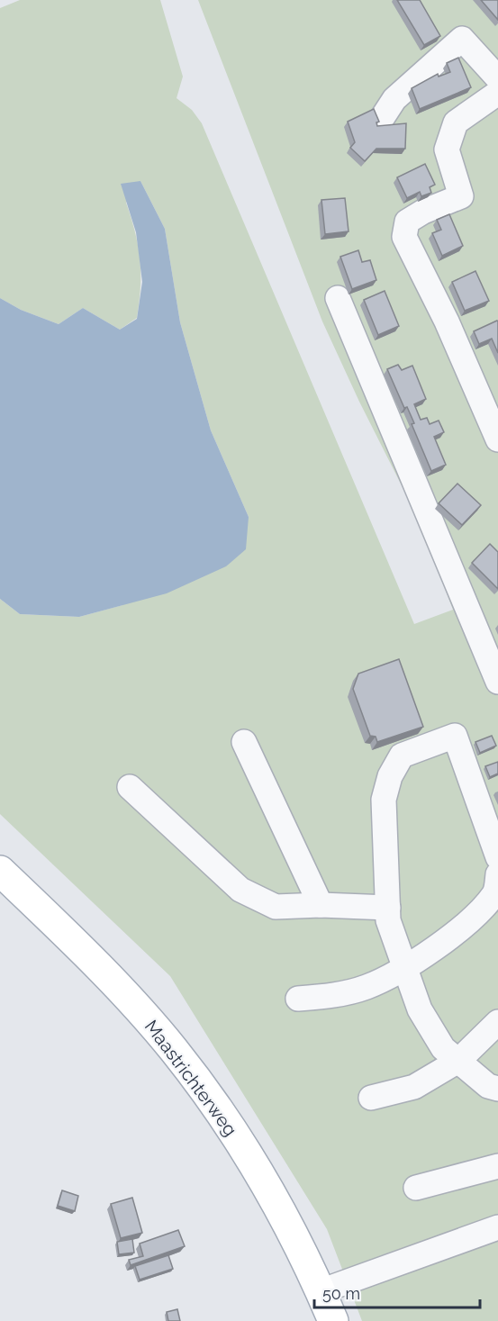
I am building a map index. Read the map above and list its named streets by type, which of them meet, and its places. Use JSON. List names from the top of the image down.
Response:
{
  "streets": {
    "main road": ["Maastrichterweg"]
  },
  "scale_bar": "50 m"
}
